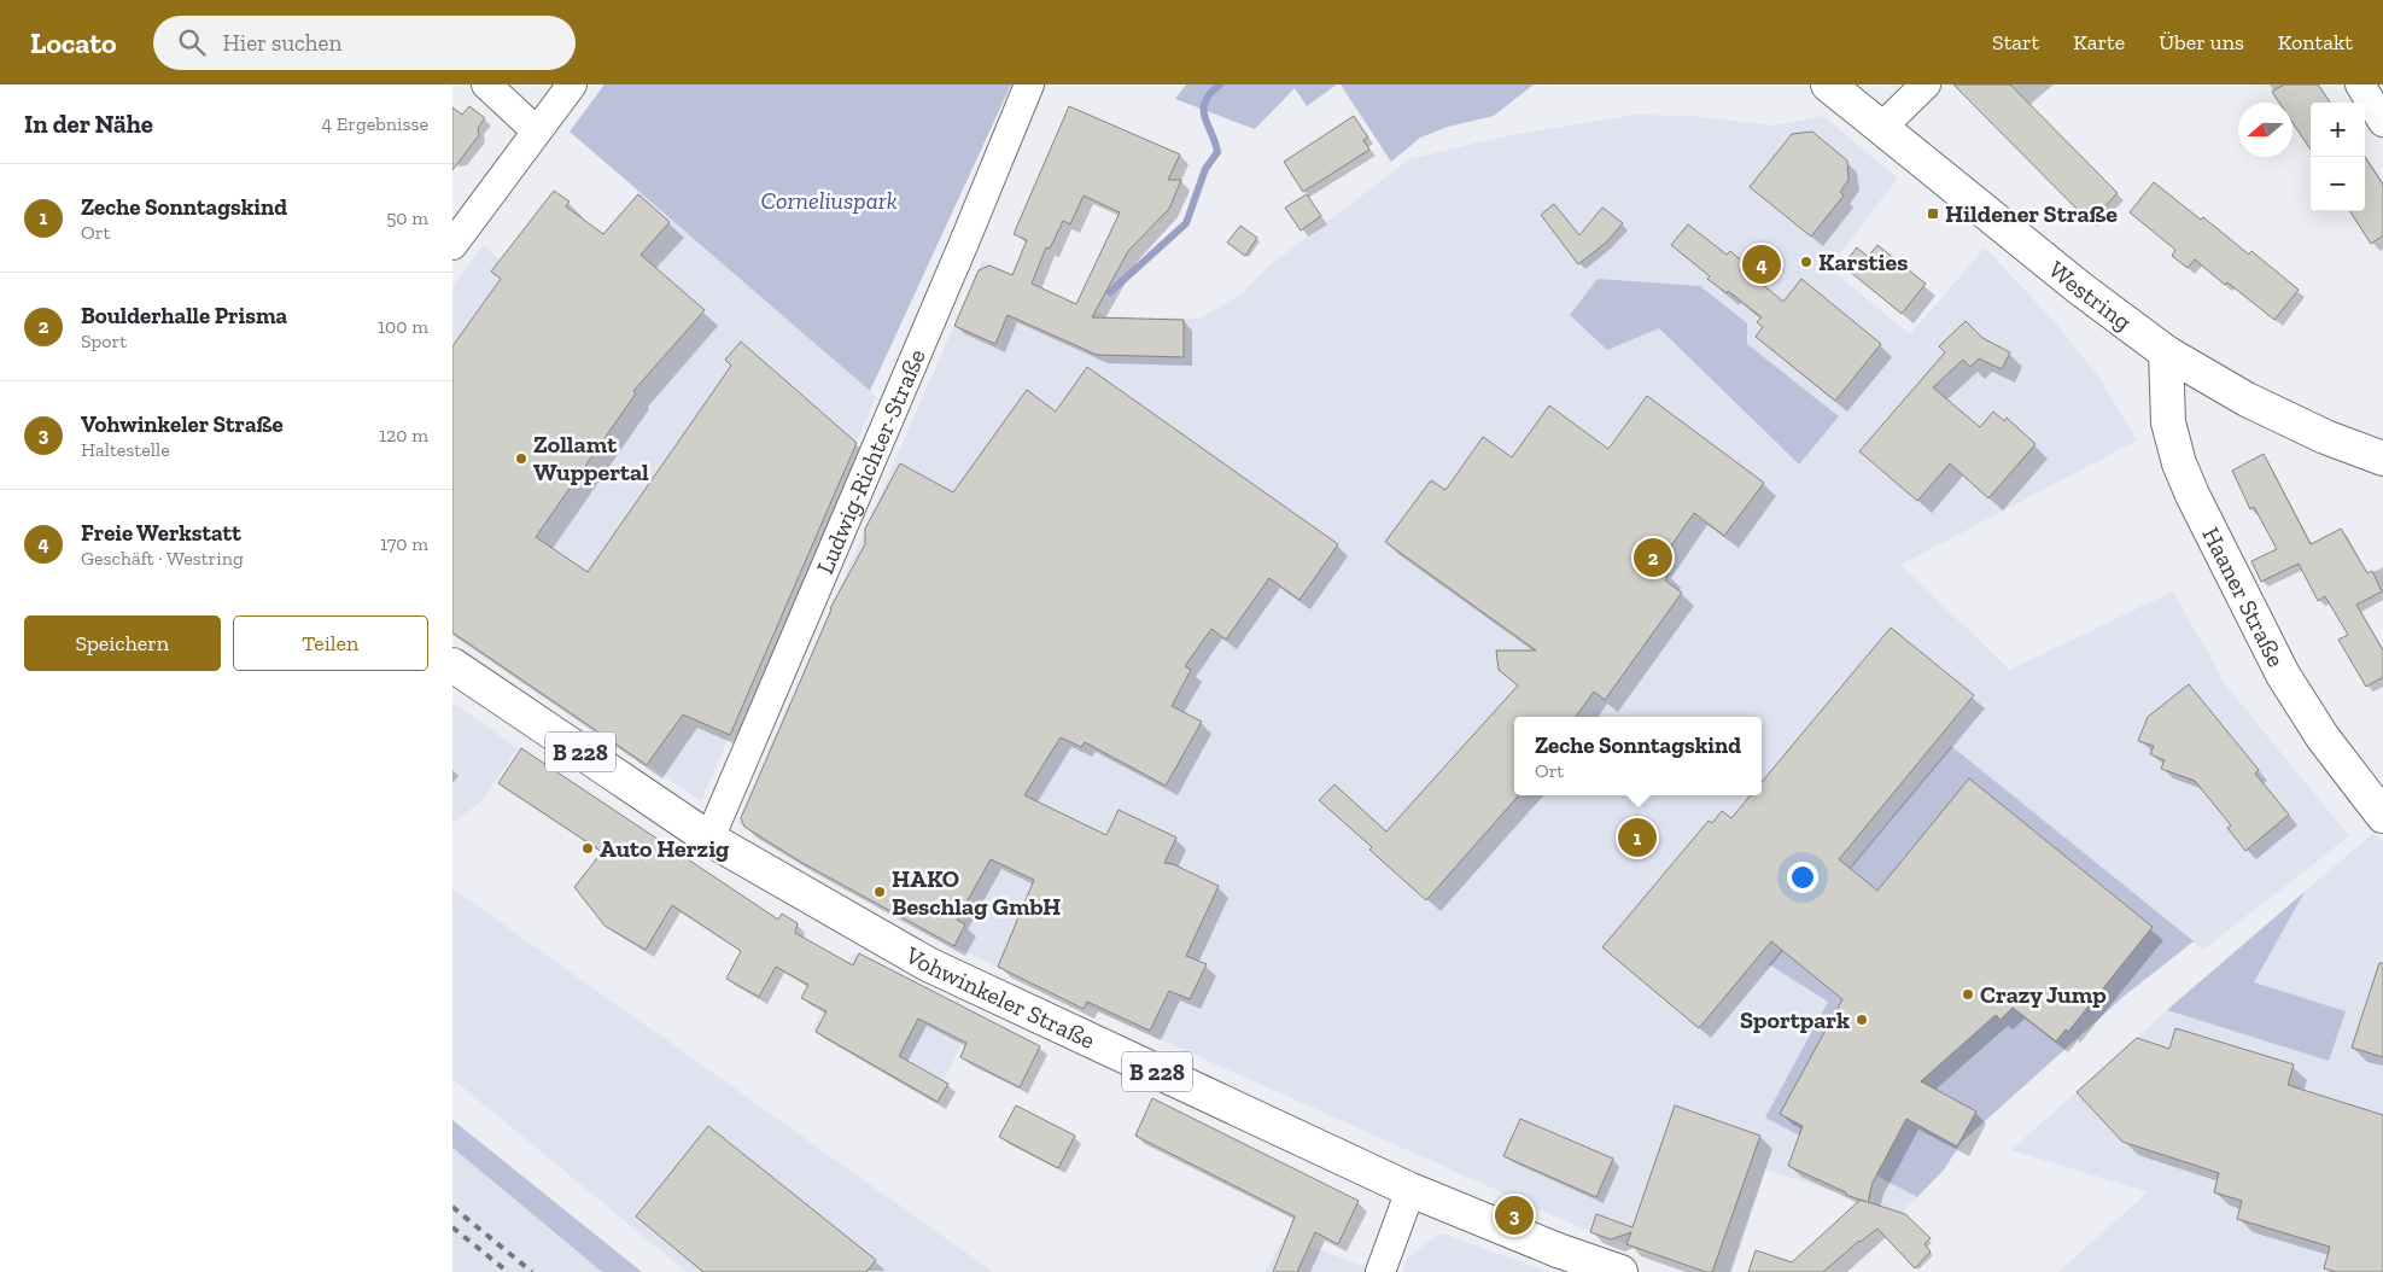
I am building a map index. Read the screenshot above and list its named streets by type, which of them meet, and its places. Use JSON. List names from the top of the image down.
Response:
{
  "streets": {
    "main road": [
      "Westring",
      "Haaner Straße",
      "B 228",
      "Vohwinkeler Straße"
    ],
    "street": ["Ludwig-Richter-Straße"]
  },
  "crossings": [
    ["Westring", "Haaner Straße"],
    ["Ludwig-Richter-Straße", "Vohwinkeler Straße"]
  ],
  "parks": ["Corneliuspark"],
  "places": {
    "transit": ["Hildener Straße"],
    "other": [
      "Karsties",
      "Zollamt Wuppertal",
      "Auto Herzig",
      "HAKO Beschlag GmbH",
      "Crazy Jump",
      "Sportpark"
    ]
  },
  "north": "left",
  "page": {
    "header": "Locato",
    "search": "Hier suchen",
    "nav": [
      "Start",
      "Karte",
      "Über uns",
      "Kontakt"
    ],
    "heading": ["In der Nähe", "4 Ergebnisse"],
    "map_buttons": ["+", "−"],
    "list": [
      {
        "mark": "1",
        "name": "Zeche Sonntagskind",
        "note": "Ort",
        "value": "50 m"
      },
      {
        "mark": "2",
        "name": "Boulderhalle Prisma",
        "note": "Sport",
        "value": "100 m"
      },
      {
        "mark": "3",
        "name": "Vohwinkeler Straße",
        "note": "Haltestelle",
        "value": "120 m"
      },
      {
        "mark": "4",
        "name": "Freie Werkstatt",
        "note": "Geschäft · Westring",
        "value": "170 m"
      }
    ],
    "pins": [
      "4",
      "2",
      "1",
      "3"
    ],
    "buttons": ["Speichern", "Teilen"],
    "popup": ["Zeche Sonntagskind", "Ort"]
  }
}
